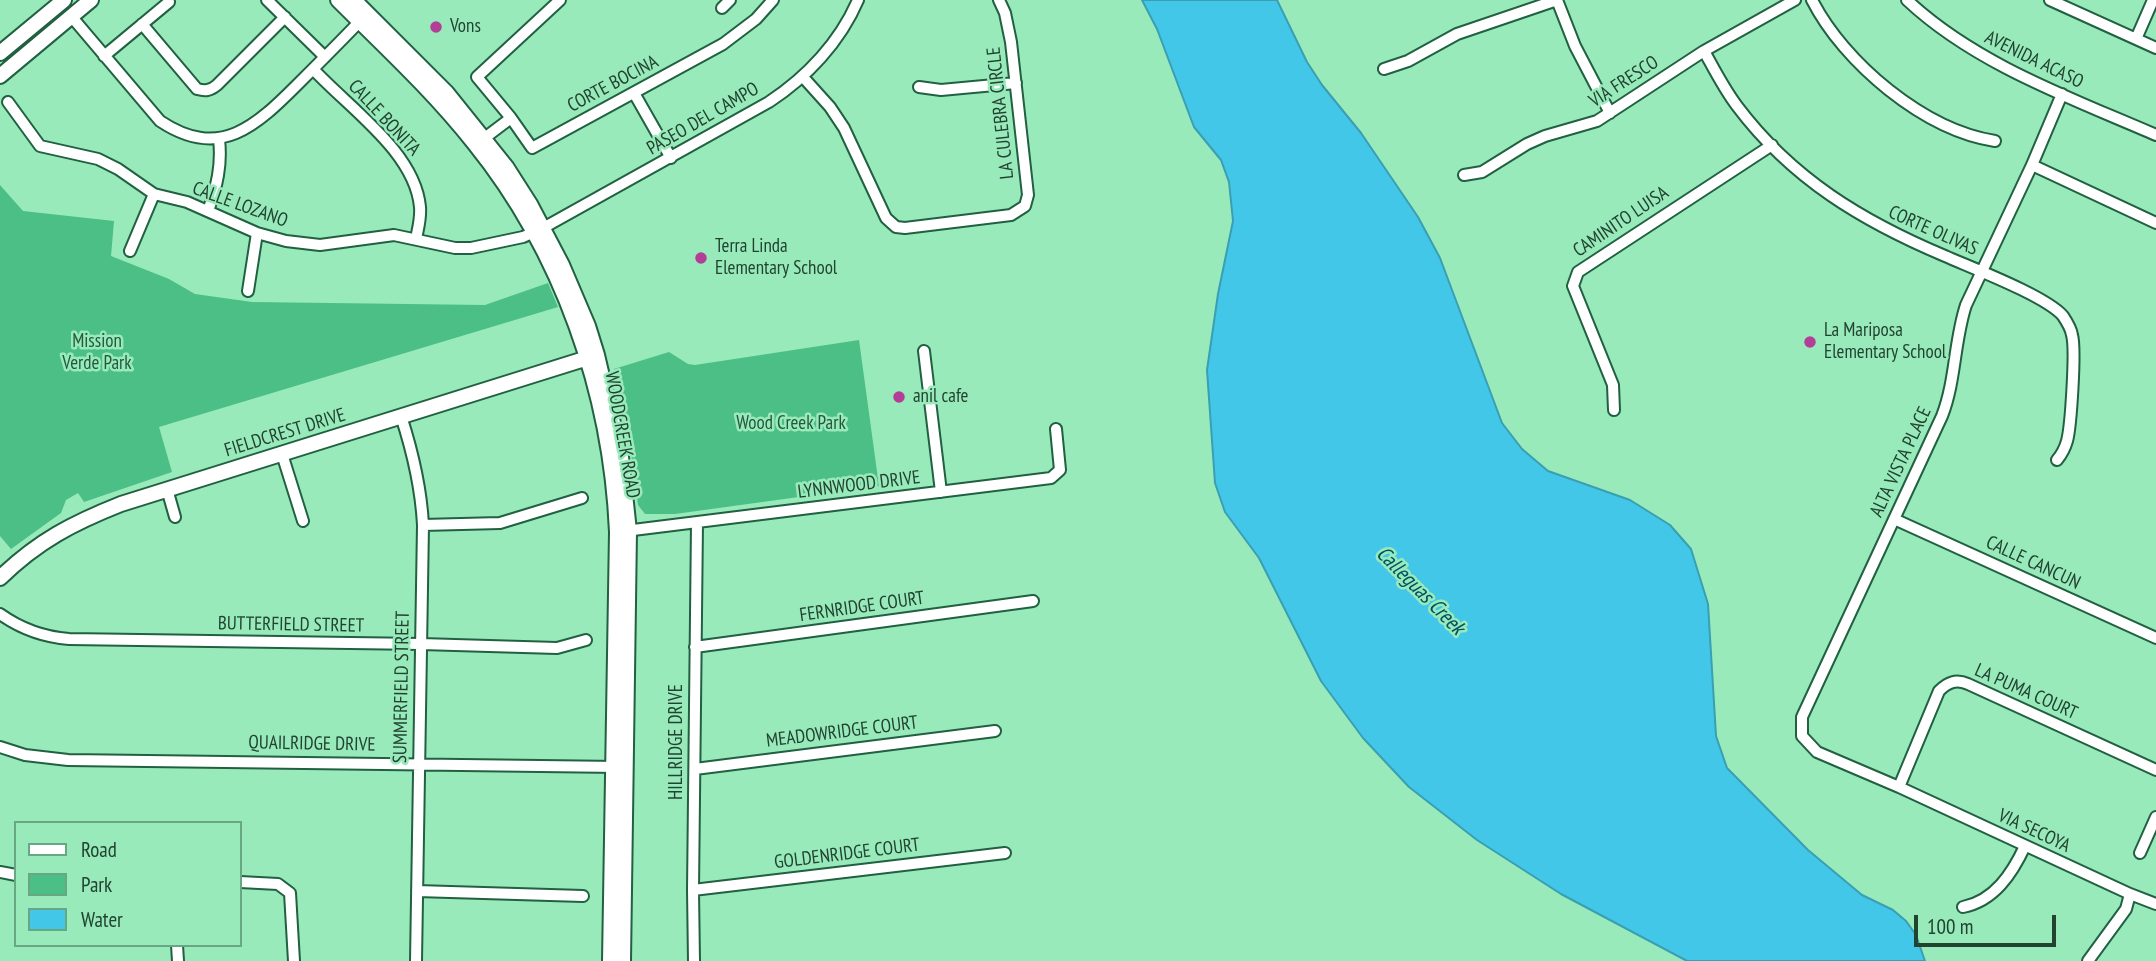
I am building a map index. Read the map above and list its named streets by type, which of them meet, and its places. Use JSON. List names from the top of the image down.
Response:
{
  "streets": {
    "main road": ["FIELDCREST DRIVE", "WOODCREEK ROAD"],
    "street": [
      "AVENIDA ACASO",
      "VIA FRESCO",
      "CORTE BOCINA",
      "LA CULEBRA CIRCLE",
      "CALLE BONITA",
      "PASEO DEL CAMPO",
      "CALLE LOZANO",
      "CAMINITO LUISA",
      "CORTE OLIVAS",
      "ALTA VISTA PLACE",
      "LYNNWOOD DRIVE",
      "CALLE CANCUN",
      "FERNRIDGE COURT",
      "BUTTERFIELD STREET",
      "SUMMERFIELD STREET",
      "LA PUMA COURT",
      "MEADOWRIDGE COURT",
      "HILLRIDGE DRIVE",
      "QUAILRIDGE DRIVE",
      "VIA SECOYA",
      "GOLDENRIDGE COURT"
    ]
  },
  "crossings": [
    ["AVENIDA ACASO", "ALTA VISTA PLACE"],
    ["VIA FRESCO", "CORTE OLIVAS"],
    ["LA CULEBRA CIRCLE", "PASEO DEL CAMPO"],
    ["CALLE BONITA", "CALLE LOZANO"],
    ["PASEO DEL CAMPO", "CALLE LOZANO"],
    ["PASEO DEL CAMPO", "WOODCREEK ROAD"],
    ["CALLE LOZANO", "WOODCREEK ROAD"],
    ["CAMINITO LUISA", "CORTE OLIVAS"],
    ["CORTE OLIVAS", "ALTA VISTA PLACE"],
    ["FIELDCREST DRIVE", "WOODCREEK ROAD"],
    ["FIELDCREST DRIVE", "SUMMERFIELD STREET"],
    ["WOODCREEK ROAD", "LYNNWOOD DRIVE"],
    ["WOODCREEK ROAD", "QUAILRIDGE DRIVE"],
    ["ALTA VISTA PLACE", "CALLE CANCUN"],
    ["ALTA VISTA PLACE", "LA PUMA COURT"],
    ["ALTA VISTA PLACE", "VIA SECOYA"],
    ["LYNNWOOD DRIVE", "HILLRIDGE DRIVE"],
    ["FERNRIDGE COURT", "HILLRIDGE DRIVE"],
    ["BUTTERFIELD STREET", "SUMMERFIELD STREET"],
    ["SUMMERFIELD STREET", "QUAILRIDGE DRIVE"],
    ["LA PUMA COURT", "VIA SECOYA"],
    ["MEADOWRIDGE COURT", "HILLRIDGE DRIVE"],
    ["HILLRIDGE DRIVE", "GOLDENRIDGE COURT"]
  ],
  "water": ["Calleguas Creek"],
  "parks": ["Mission Verde Park", "Wood Creek Park"],
  "places": [
    "Vons",
    "Terra Linda Elementary School",
    "La Mariposa Elementary School",
    "anil cafe"
  ],
  "legend": ["Road", "Park", "Water"],
  "scale_bar": "100 m"
}
